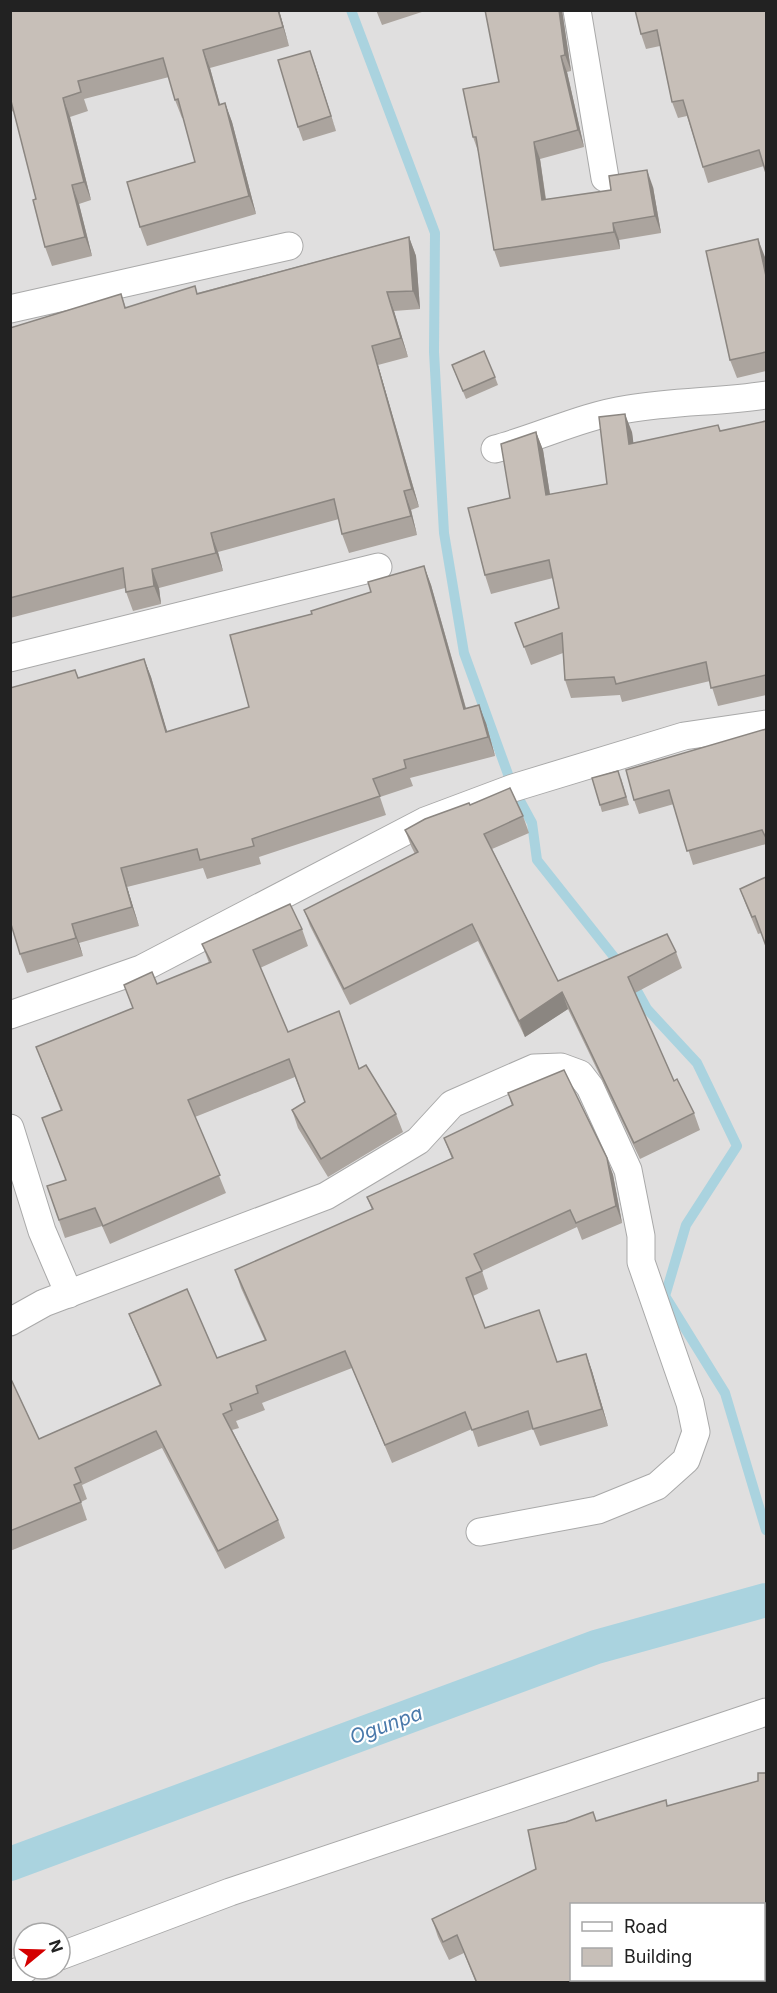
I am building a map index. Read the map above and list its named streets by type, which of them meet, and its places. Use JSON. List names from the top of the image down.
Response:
{
  "water": ["Ogunpa"],
  "legend": ["Road", "Building"],
  "north": "right"
}
